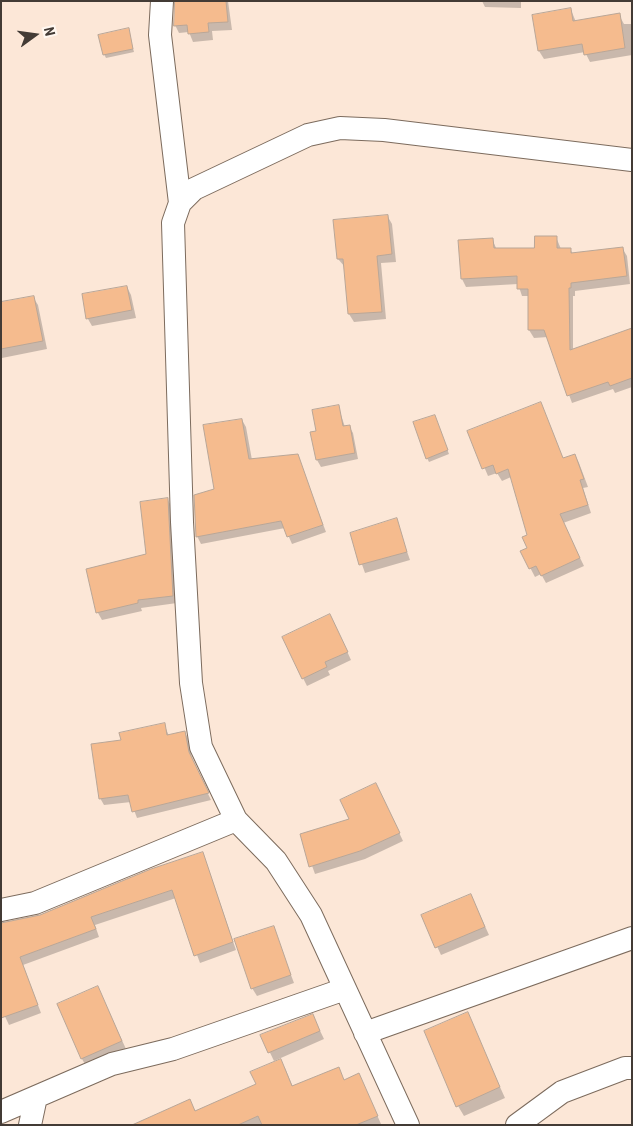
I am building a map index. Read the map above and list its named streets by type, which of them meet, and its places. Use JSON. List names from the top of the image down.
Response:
{
  "north": "right"
}
